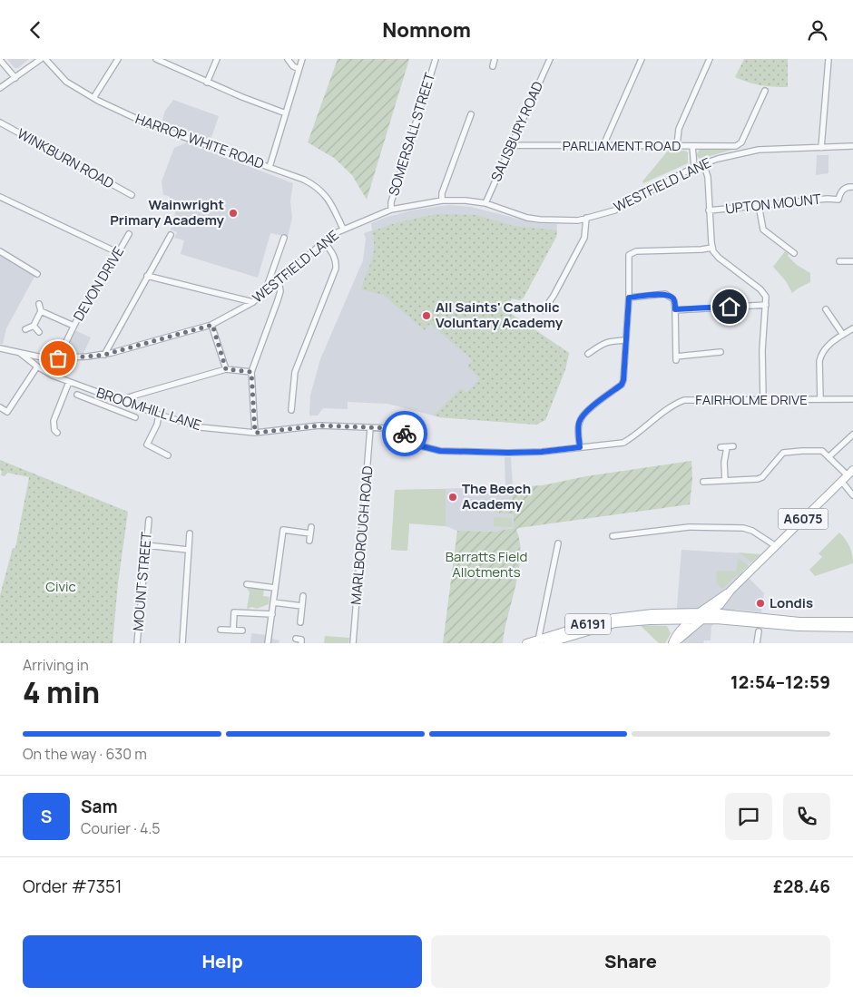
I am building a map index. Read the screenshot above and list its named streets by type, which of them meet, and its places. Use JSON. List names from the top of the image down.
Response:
{
  "streets": {
    "main road": ["A6075", "A6191"],
    "street": [
      "SALISBURY ROAD",
      "SOMERSALL STREET",
      "HARROP WHITE ROAD",
      "PARLIAMENT ROAD",
      "WINKBURN ROAD",
      "WESTFIELD LANE",
      "UPTON MOUNT",
      "DEVON DRIVE",
      "FAIRHOLME DRIVE",
      "BROOMHILL LANE",
      "MARLBOROUGH ROAD",
      "MOUNT STREET"
    ]
  },
  "crossings": [
    ["SALISBURY ROAD", "PARLIAMENT ROAD"],
    ["SALISBURY ROAD", "WESTFIELD LANE"],
    ["SOMERSALL STREET", "WESTFIELD LANE"],
    ["HARROP WHITE ROAD", "WESTFIELD LANE"],
    ["WESTFIELD LANE", "DEVON DRIVE"],
    ["WESTFIELD LANE", "BROOMHILL LANE"],
    ["FAIRHOLME DRIVE", "BROOMHILL LANE"],
    ["FAIRHOLME DRIVE", "MARLBOROUGH ROAD"],
    ["BROOMHILL LANE", "MARLBOROUGH ROAD"],
    ["A6075", "A6191"]
  ],
  "parks": ["Barratts Field Allotments", "Civic"],
  "places": [
    "Wainwright Primary Academy",
    "All Saints' Catholic Voluntary Academy",
    "The Beech Academy",
    "Londis"
  ],
  "page": {
    "header": "Nomnom",
    "heading": ["4 min", "Arriving in", "12:54–12:59"],
    "panel": [
      "Sam",
      "Courier · 4.5",
      "Order #7351",
      "£28.46"
    ],
    "bar": "On the way · 630 m",
    "round": "S",
    "buttons": ["Help", "Share"]
  }
}
